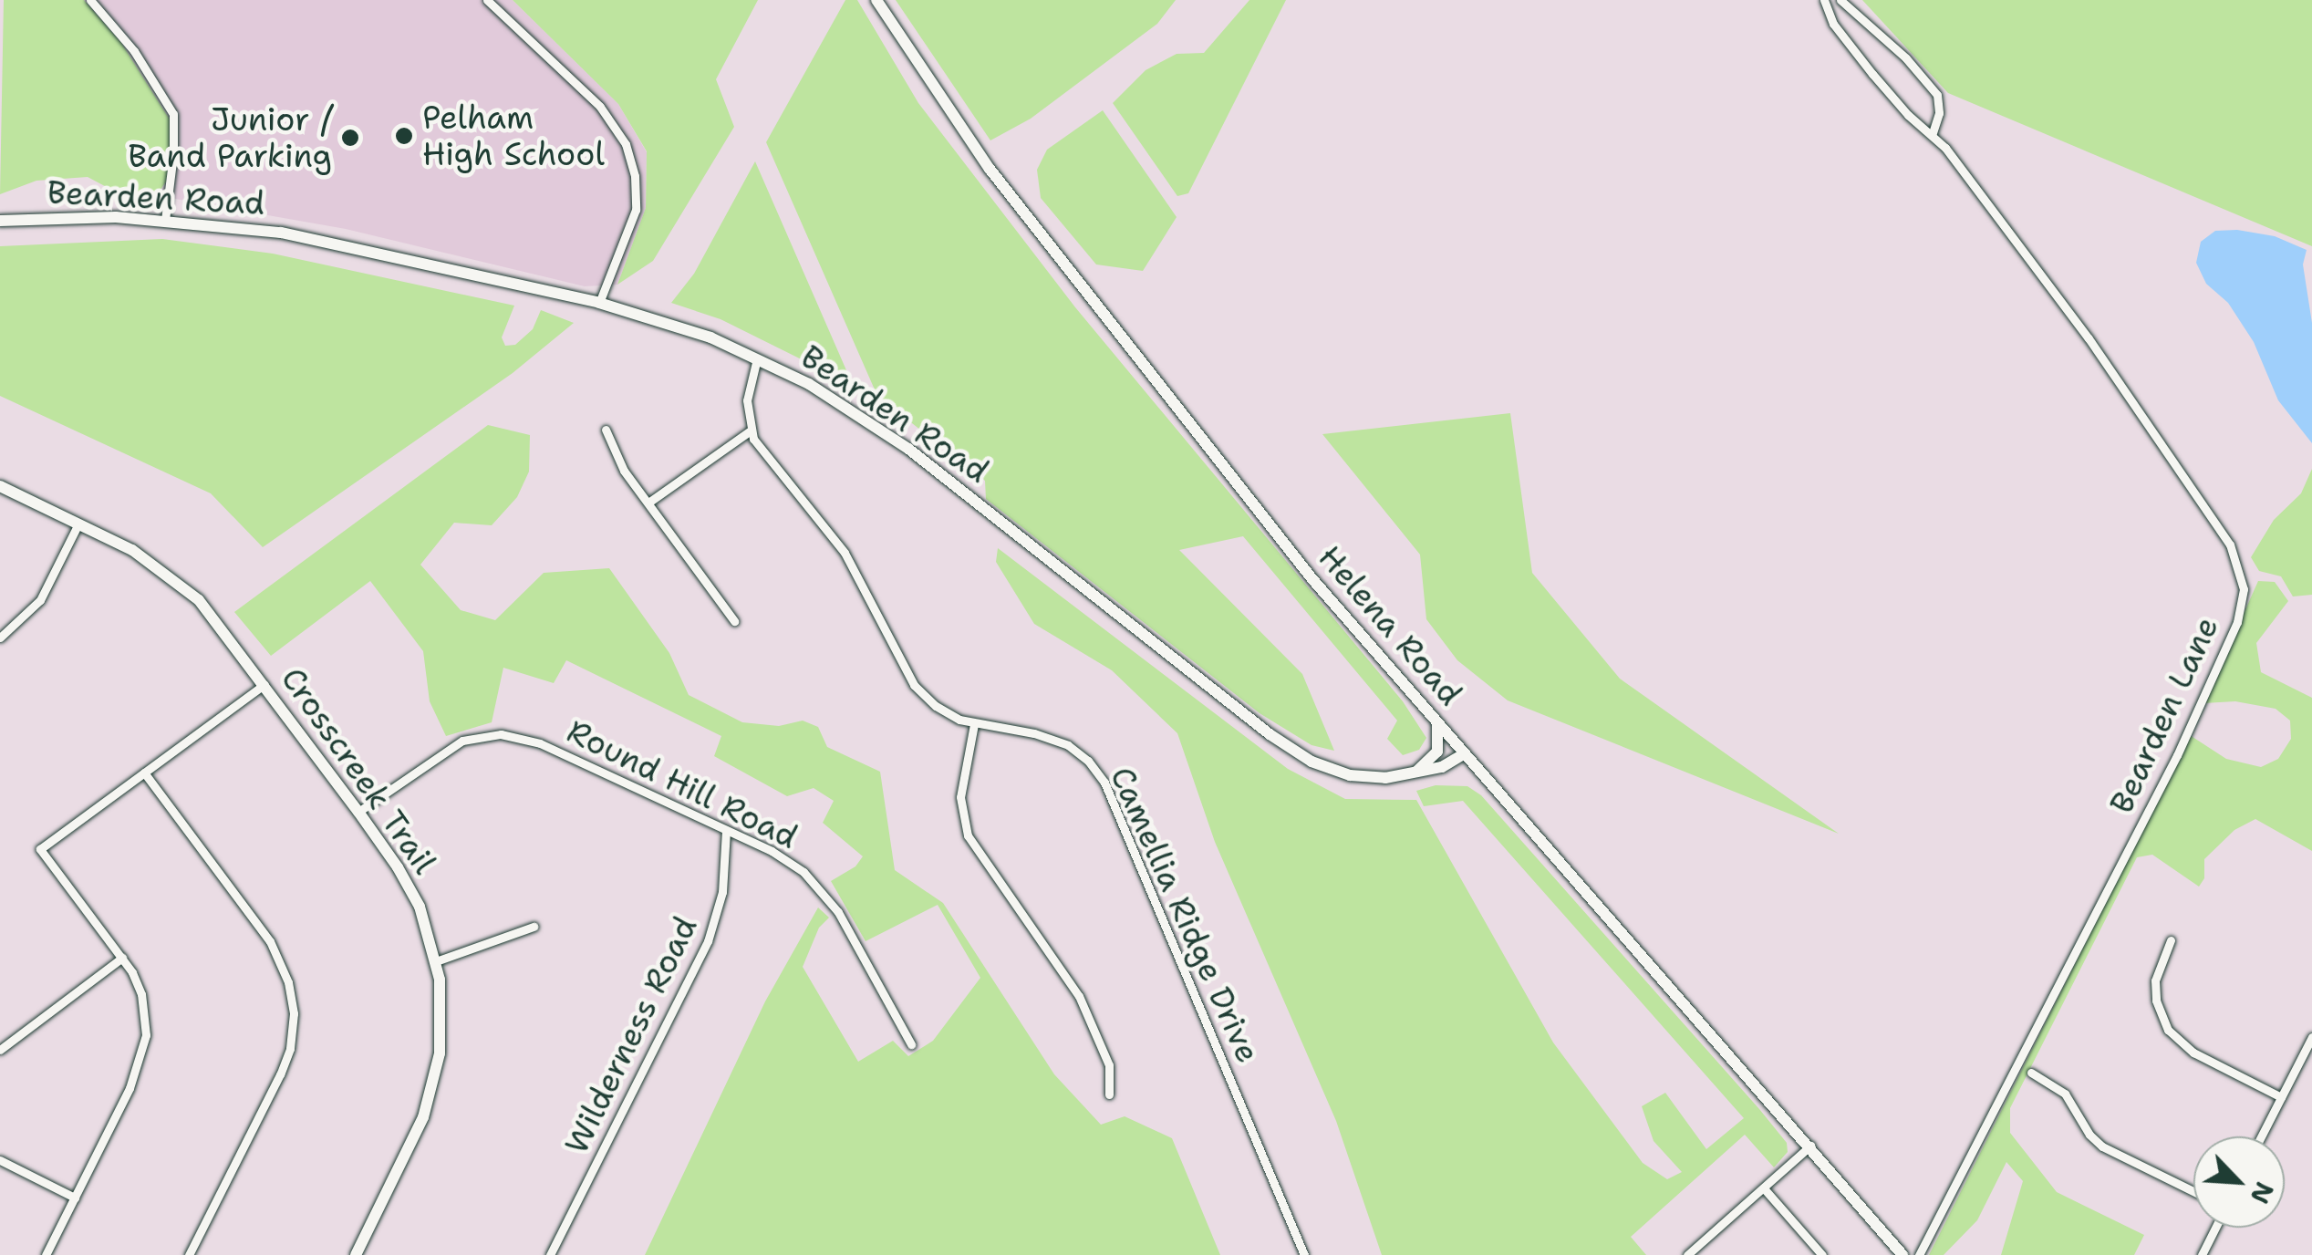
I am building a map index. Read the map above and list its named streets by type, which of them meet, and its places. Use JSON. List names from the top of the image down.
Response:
{
  "streets": {
    "street": [
      "Bearden Road",
      "Helena Road",
      "Bearden Lane",
      "Crosscreek Trail",
      "Round Hill Road",
      "Camellia Ridge Drive",
      "Wilderness Road"
    ]
  },
  "crossings": [
    ["Bearden Road", "Helena Road"],
    ["Crosscreek Trail", "Round Hill Road"],
    ["Round Hill Road", "Wilderness Road"]
  ],
  "places": ["Pelham High School", "Junior / Band Parking"],
  "north": "bottom right"
}
